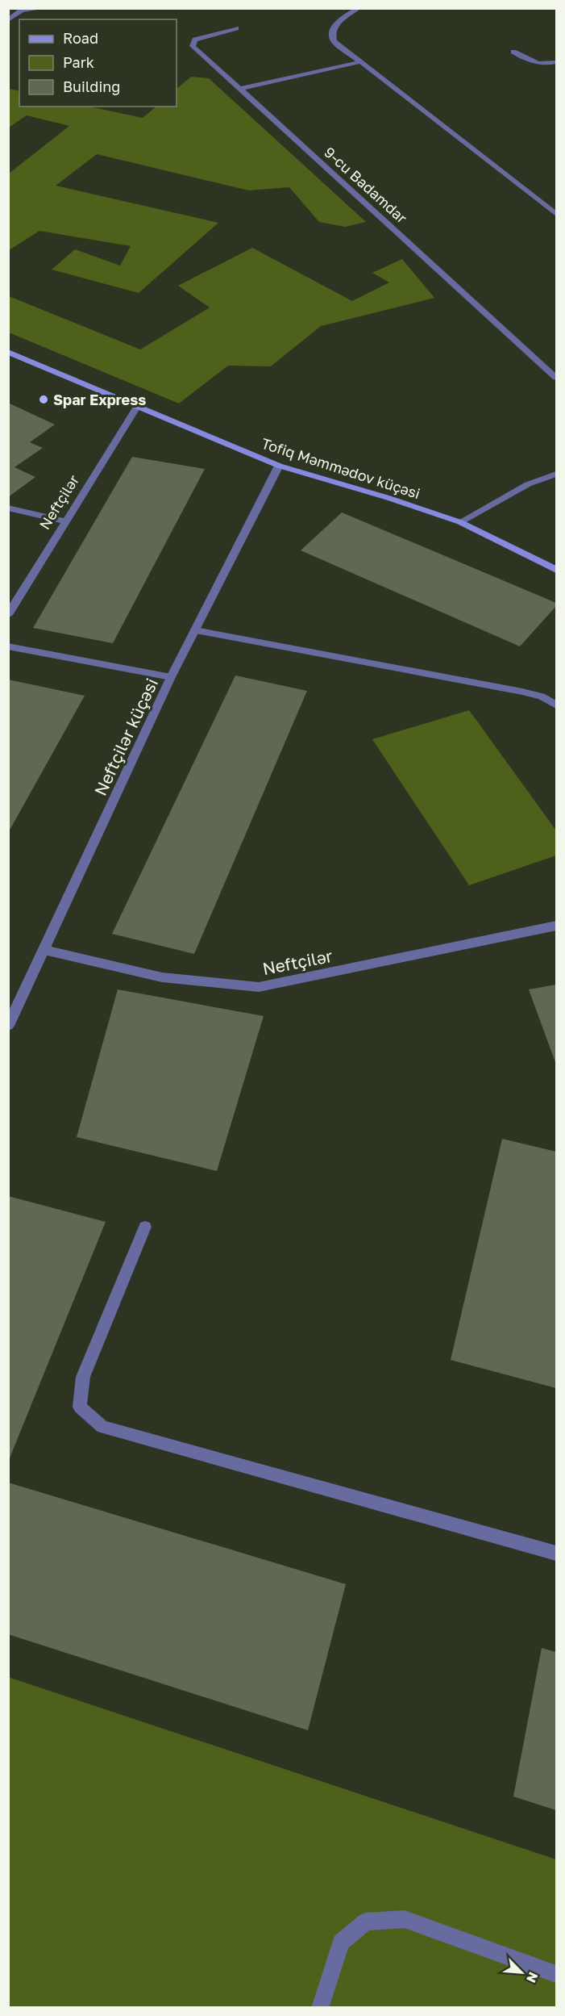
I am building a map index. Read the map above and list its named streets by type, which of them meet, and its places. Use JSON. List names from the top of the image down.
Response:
{
  "streets": {
    "street": [
      "9-cu Badamdar",
      "Tofiq Məmmədov küçəsi",
      "Neftçilər",
      "Neftçilər küçəsi"
    ]
  },
  "crossings": [
    ["Tofiq Məmmədov küçəsi", "Neftçilər"],
    ["Tofiq Məmmədov küçəsi", "Neftçilər küçəsi"],
    ["Neftçilər", "Neftçilər küçəsi"]
  ],
  "places": ["Spar Express"],
  "legend": ["Road", "Park", "Building"],
  "north": "bottom right"
}
